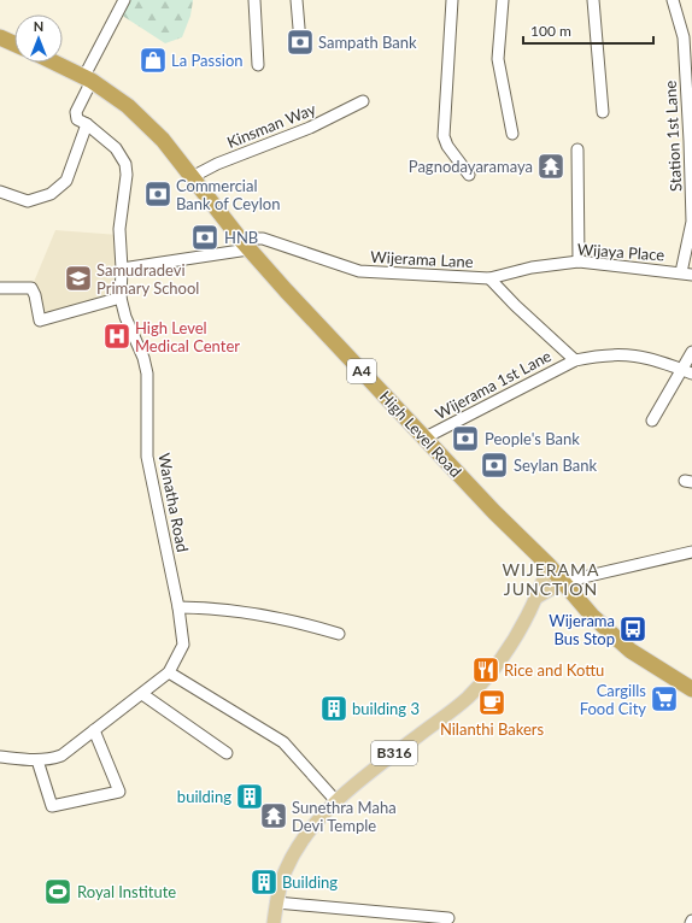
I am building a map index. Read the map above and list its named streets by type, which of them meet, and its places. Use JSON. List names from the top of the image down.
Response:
{
  "streets": {
    "highway": ["A4", "High Level Road"],
    "main road": ["B316"],
    "street": [
      "Kinsman Way",
      "Station 1st Lane",
      "Wijaya Place",
      "Wijerama Lane",
      "Wijerama 1st Lane",
      "Wanatha Road"
    ]
  },
  "crossings": [
    ["Kinsman Way", "High Level Road"],
    ["Station 1st Lane", "Wijaya Place"],
    ["Wijaya Place", "Wijerama Lane"],
    ["Wijerama Lane", "Wijerama 1st Lane"],
    ["Wijerama Lane", "High Level Road"],
    ["Wijerama Lane", "Wanatha Road"],
    ["Wijerama 1st Lane", "High Level Road"],
    ["High Level Road", "Wanatha Road"],
    ["High Level Road", "B316"]
  ],
  "districts": ["WIJERAMA JUNCTION"],
  "places": {
    "bank": [
      "Sampath Bank",
      "Commercial Bank of Ceylon",
      "HNB",
      "People's Bank",
      "Seylan Bank"
    ],
    "shop": ["La Passion"],
    "temple": ["Pagnodayaramaya", "Sunethra Maha Devi Temple"],
    "school or university": ["Samudradevi Primary School"],
    "hospital": ["High Level Medical Center"],
    "bus stop": ["Wijerama Bus Stop"],
    "restaurant": ["Rice and Kottu"],
    "supermarket": ["Cargills Food City"],
    "cafe": ["Nilanthi Bakers"],
    "building": ["building 3", "building", "Building"],
    "sports": ["Royal Institute"]
  },
  "scale_bar": "100 m",
  "north": "top"
}
